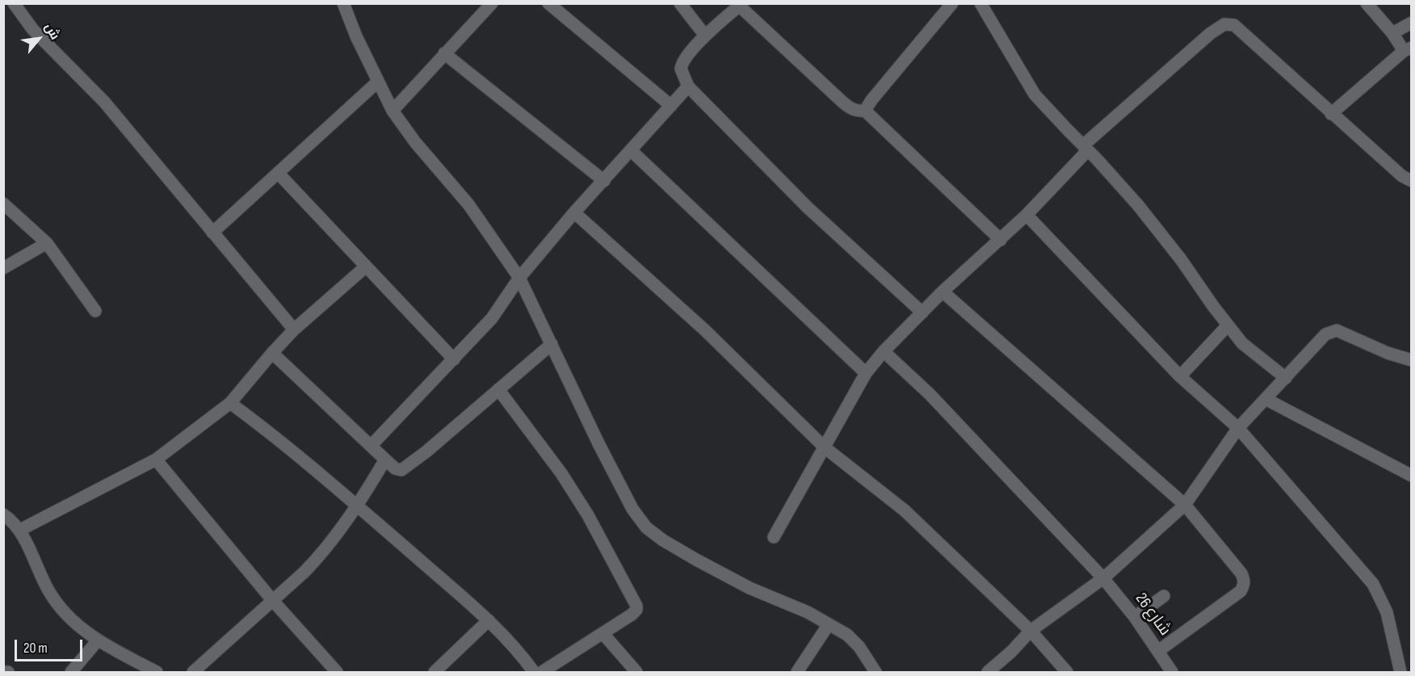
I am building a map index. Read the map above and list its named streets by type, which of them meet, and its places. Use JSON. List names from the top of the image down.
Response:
{
  "streets": {
    "street": ["شارع 26"]
  },
  "scale_bar": "20 m",
  "north": "top right"
}
